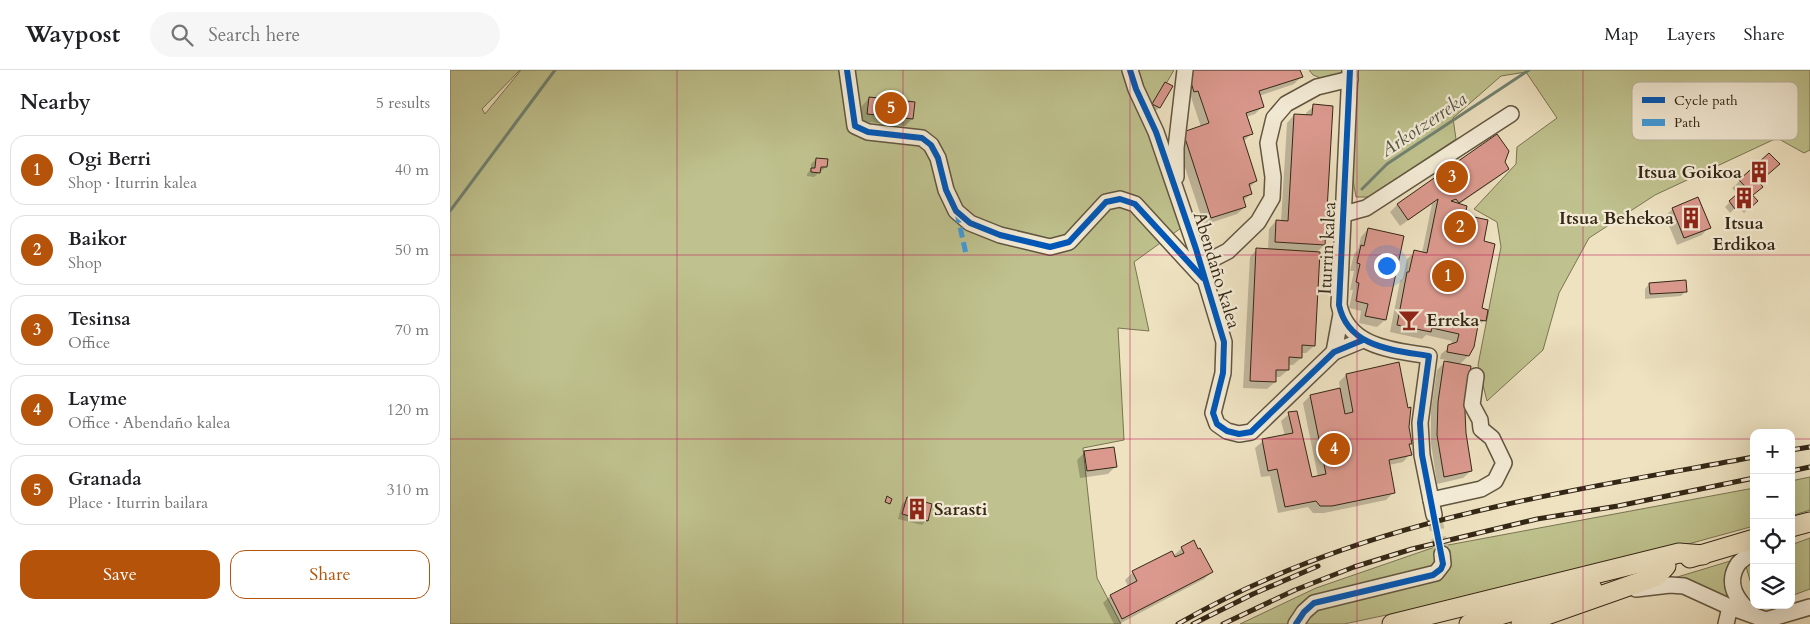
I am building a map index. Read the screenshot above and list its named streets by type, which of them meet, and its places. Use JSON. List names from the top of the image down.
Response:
{
  "streets": {
    "street": ["Iturrin kalea", "Abendaño kalea"]
  },
  "crossings": [
    ["Iturrin kalea", "Abendaño kalea"]
  ],
  "water": ["Arkotzerreka"],
  "places": {
    "building": [
      "Itsua Goikoa",
      "Itsua Erdikoa",
      "Itsua Behekoa",
      "Sarasti"
    ],
    "bar": ["Erreka"]
  },
  "legend": ["Cycle path", "Path"],
  "page": {
    "header": "Waypost",
    "search": "Search here",
    "nav": ["Map", "Layers", "Share"],
    "heading": ["Nearby", "5 results"],
    "pins": [
      "5",
      "3",
      "2",
      "1",
      "4"
    ],
    "list": [
      {
        "mark": "1",
        "name": "Ogi Berri",
        "note": "Shop · Iturrin kalea",
        "value": "40 m"
      },
      {
        "mark": "2",
        "name": "Baikor",
        "note": "Shop",
        "value": "50 m"
      },
      {
        "mark": "3",
        "name": "Tesinsa",
        "note": "Office",
        "value": "70 m"
      },
      {
        "mark": "4",
        "name": "Layme",
        "note": "Office · Abendaño kalea",
        "value": "120 m"
      },
      {
        "mark": "5",
        "name": "Granada",
        "note": "Place · Iturrin bailara",
        "value": "310 m"
      }
    ],
    "map_buttons": ["+", "−"],
    "buttons": ["Save", "Share"]
  }
}
